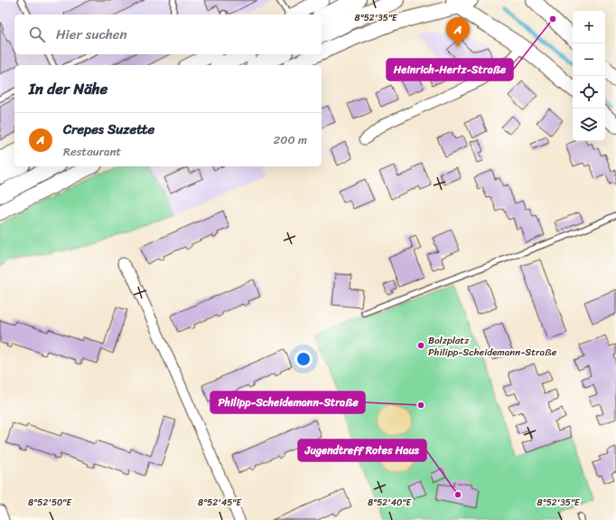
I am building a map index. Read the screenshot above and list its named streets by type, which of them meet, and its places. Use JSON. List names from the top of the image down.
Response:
{
  "places": [
    "Heinrich-Hertz-Straße",
    "Bolzplatz Philipp-Scheidemann-Straße",
    "Philipp-Scheidemann-Straße",
    "Jugendtreff Rotes Haus"
  ],
  "page": {
    "map_buttons": ["+", "−"],
    "search": "Hier suchen",
    "pins": "A",
    "heading": "In der Nähe",
    "list": [
      {
        "mark": "A",
        "name": "Crepes Suzette",
        "note": "Restaurant",
        "value": "200 m"
      }
    ]
  },
  "coordinates": [
    "8°52'35\"E",
    "8°52'50\"E",
    "8°52'45\"E",
    "8°52'40\"E"
  ]
}
